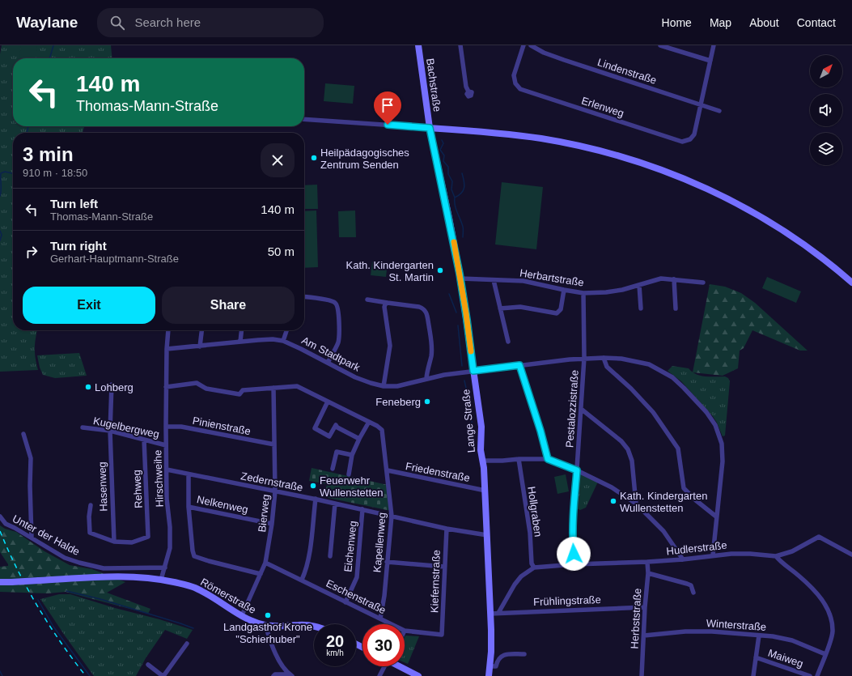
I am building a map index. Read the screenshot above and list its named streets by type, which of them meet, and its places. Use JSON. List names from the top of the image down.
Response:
{
  "streets": {
    "street": [
      "Lindenstraße",
      "Bachstraße",
      "Erlenweg",
      "Herbartstraße",
      "Am Stadtpark",
      "Pestalozzistraße",
      "Lange Straße",
      "Pinienstraße",
      "Kugelbergweg",
      "Friedenstraße",
      "Hirschweihe",
      "Zedernstraße",
      "Hasenweg",
      "Rehweg",
      "Nelkenweg",
      "Hollgraben",
      "Bierweg",
      "Unter der Halde",
      "Kapellenweg",
      "Eichenweg",
      "Hudlerstraße",
      "Kiefernstraße",
      "Römerstraße",
      "Eschenstraße",
      "Frühlingstraße",
      "Herbststraße",
      "Winterstraße",
      "Maiweg"
    ]
  },
  "crossings": [
    ["Lindenstraße", "Erlenweg"],
    ["Bachstraße", "Lange Straße"],
    ["Herbartstraße", "Pestalozzistraße"],
    ["Herbartstraße", "Lange Straße"],
    ["Am Stadtpark", "Pestalozzistraße"],
    ["Am Stadtpark", "Lange Straße"],
    ["Am Stadtpark", "Hirschweihe"],
    ["Am Stadtpark", "Hudlerstraße"],
    ["Pestalozzistraße", "Hudlerstraße"],
    ["Lange Straße", "Friedenstraße"],
    ["Lange Straße", "Zedernstraße"],
    ["Lange Straße", "Frühlingstraße"],
    ["Pinienstraße", "Hirschweihe"],
    ["Pinienstraße", "Bierweg"],
    ["Kugelbergweg", "Hirschweihe"],
    ["Kugelbergweg", "Hasenweg"],
    ["Kugelbergweg", "Rehweg"],
    ["Friedenstraße", "Kapellenweg"],
    ["Hirschweihe", "Zedernstraße"],
    ["Hirschweihe", "Unter der Halde"],
    ["Hirschweihe", "Römerstraße"],
    ["Zedernstraße", "Bierweg"],
    ["Zedernstraße", "Kapellenweg"],
    ["Zedernstraße", "Eichenweg"],
    ["Zedernstraße", "Kiefernstraße"],
    ["Hasenweg", "Rehweg"],
    ["Nelkenweg", "Bierweg"],
    ["Hollgraben", "Hudlerstraße"],
    ["Bierweg", "Römerstraße"],
    ["Bierweg", "Eschenstraße"],
    ["Kapellenweg", "Eschenstraße"],
    ["Eichenweg", "Eschenstraße"],
    ["Hudlerstraße", "Herbststraße"],
    ["Kiefernstraße", "Eschenstraße"],
    ["Frühlingstraße", "Herbststraße"],
    ["Herbststraße", "Winterstraße"]
  ],
  "places": [
    "Heilpädagogisches Zentrum Senden",
    "Kath. Kindergarten St. Martin",
    "Lohberg",
    "Feneberg",
    "Feuerwehr Wullenstetten",
    "Kath. Kindergarten Wullenstetten",
    "Landgasthof Krone \"Schierhuber\""
  ],
  "north": "top right",
  "page": {
    "header": "Waylane",
    "search": "Search here",
    "nav": [
      "Home",
      "Map",
      "About",
      "Contact"
    ],
    "turn": ["140 m", "Thomas-Mann-Straße"],
    "heading": ["3 min", "910 m · 18:50"],
    "list": [
      {
        "name": "Turn left",
        "note": "Thomas-Mann-Straße",
        "value": "140 m"
      },
      {
        "name": "Turn right",
        "note": "Gerhart-Hauptmann-Straße",
        "value": "50 m"
      }
    ],
    "buttons": ["Exit", "Share"],
    "speed": "20 km/h",
    "limit": "30"
  }
}
